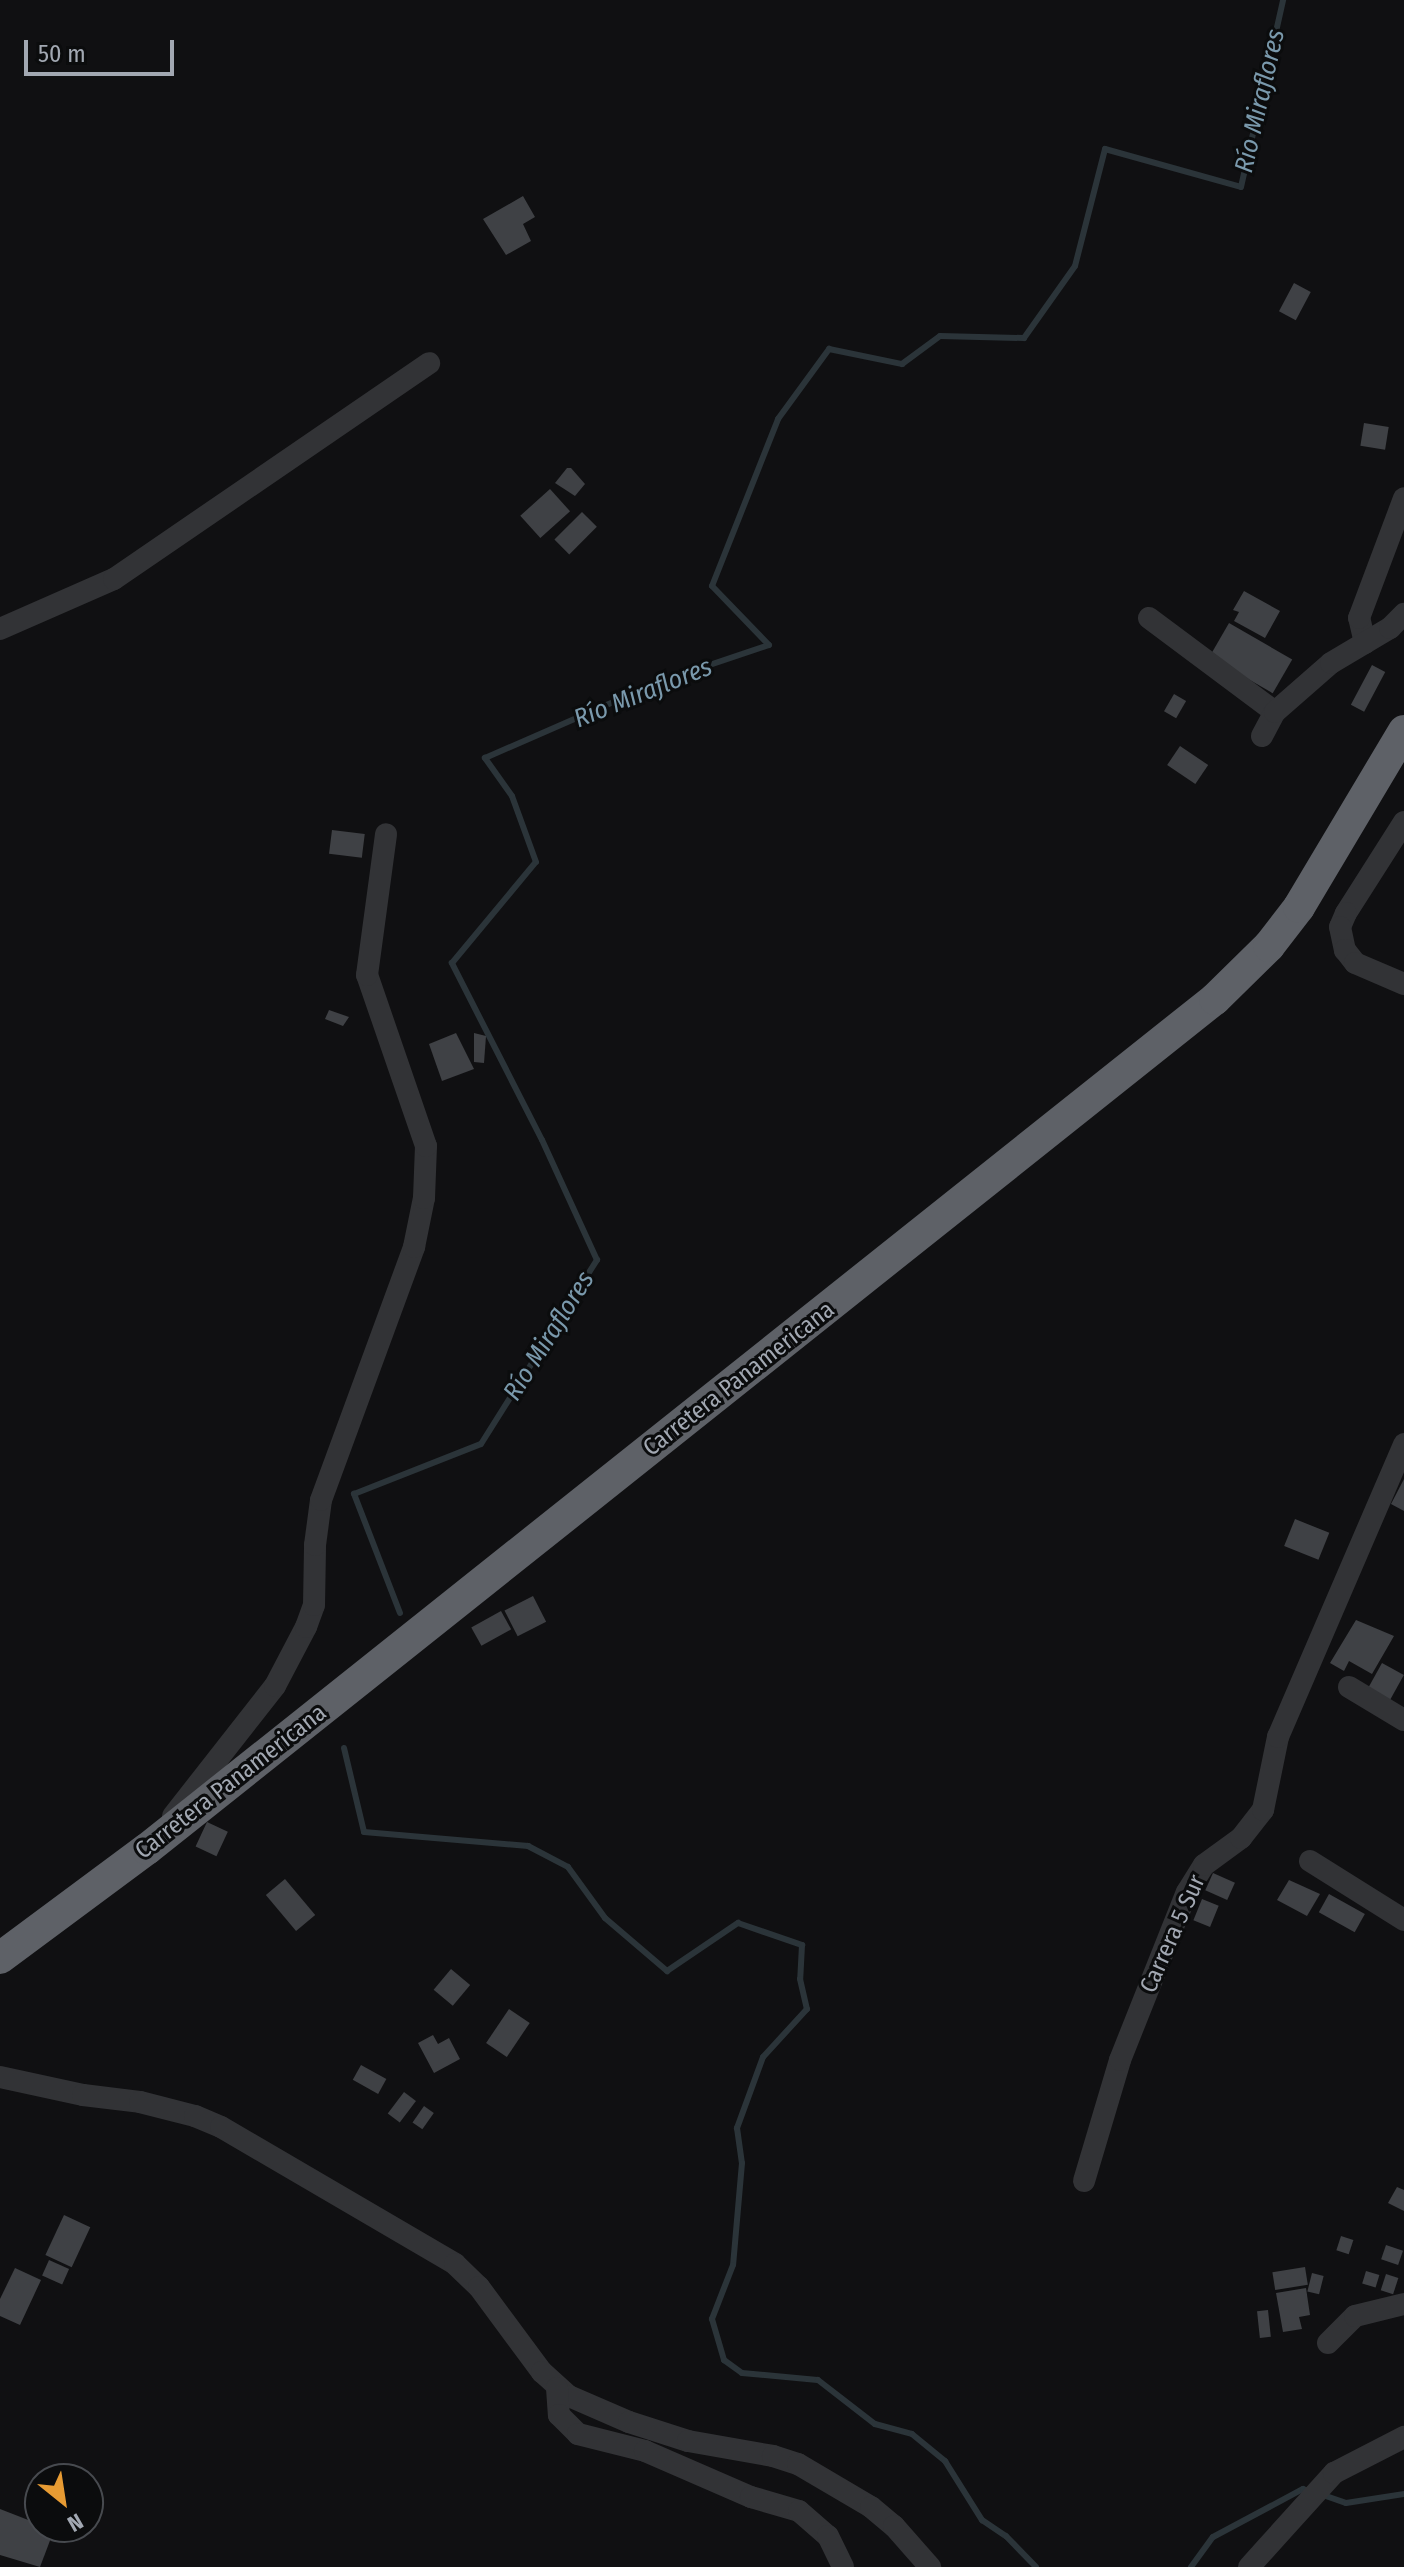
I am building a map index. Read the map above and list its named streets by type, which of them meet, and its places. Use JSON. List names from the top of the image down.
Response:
{
  "streets": {
    "highway": ["Carretera Panamericana"],
    "street": ["Carrera 5 Sur"]
  },
  "water": ["Río Miraflores"],
  "scale_bar": "50 m",
  "north": "bottom right"
}
